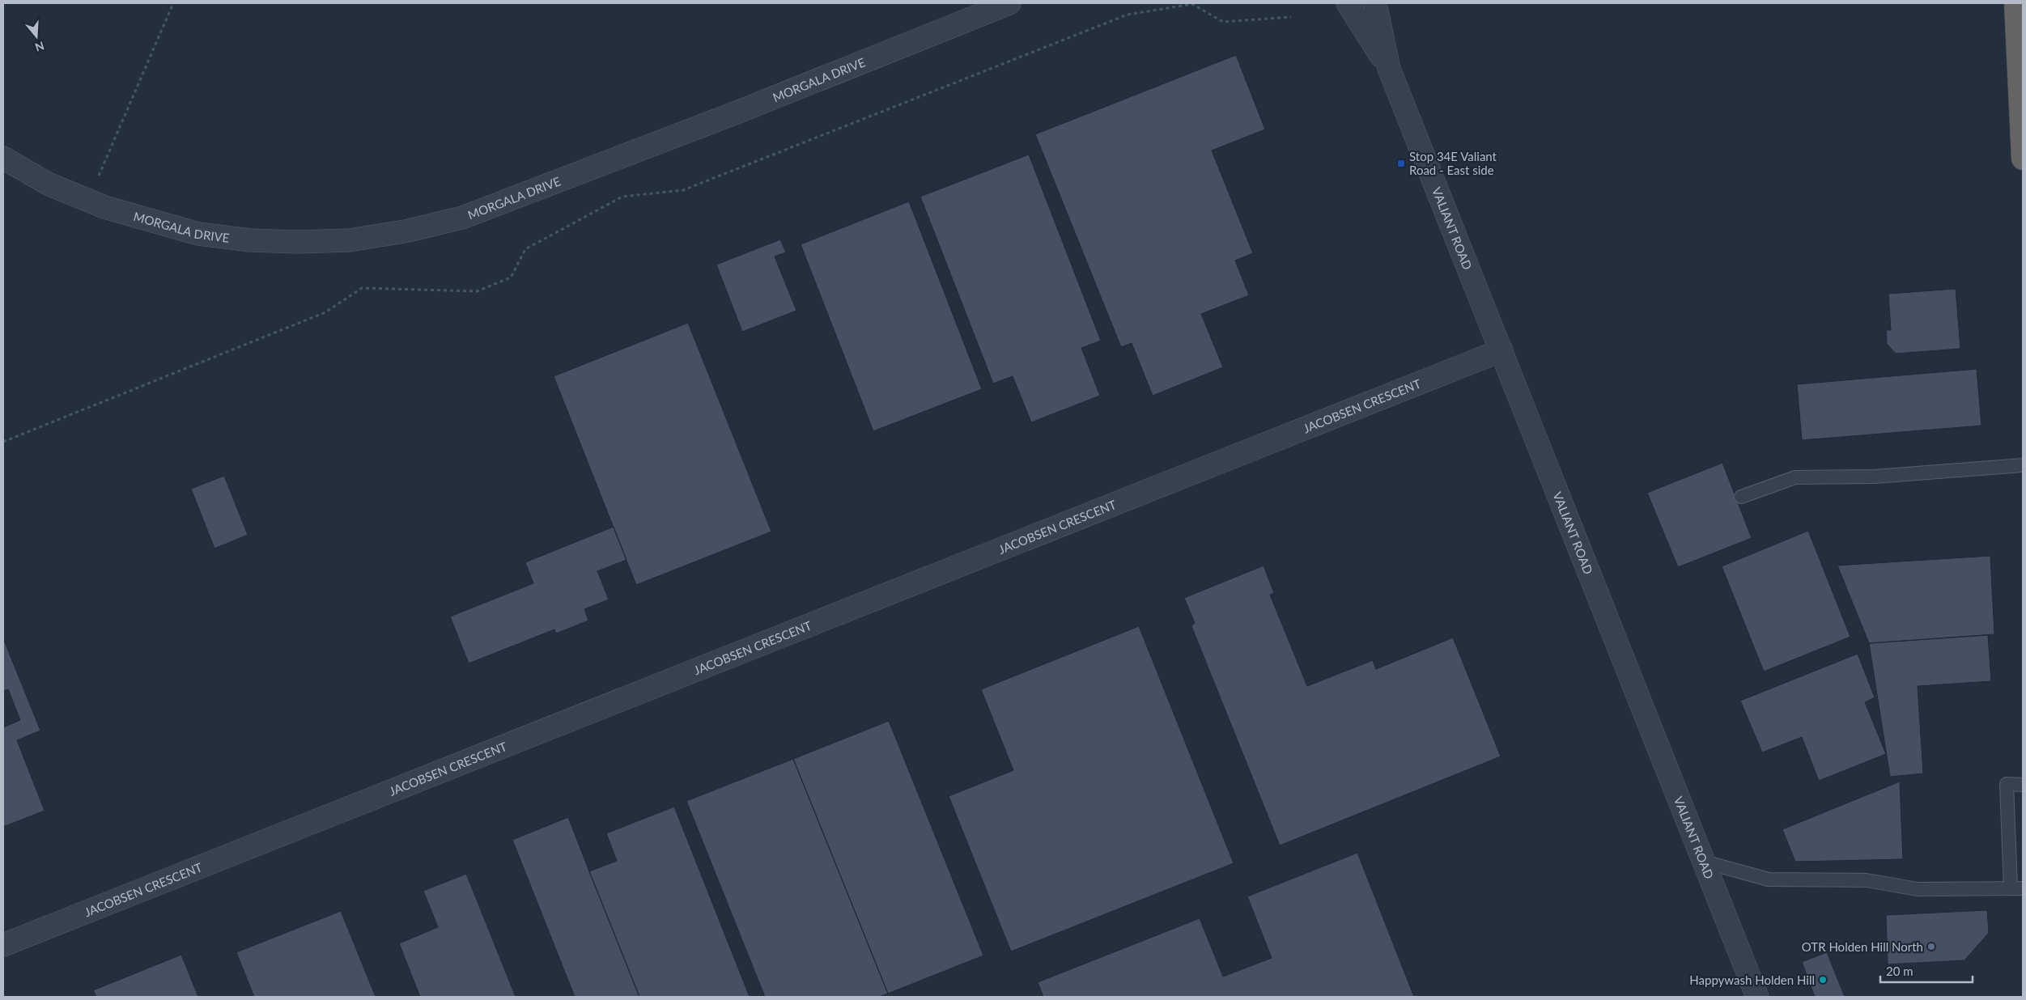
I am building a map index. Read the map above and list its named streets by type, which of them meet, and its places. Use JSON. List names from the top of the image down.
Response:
{
  "streets": {
    "street": ["MORGALA DRIVE", "VALIANT ROAD", "JACOBSEN CRESCENT"]
  },
  "crossings": [
    ["VALIANT ROAD", "JACOBSEN CRESCENT"]
  ],
  "places": {
    "transit": ["Stop 34E Valiant Road - East side"],
    "other": ["OTR Holden Hill North", "Happywash Holden Hill"]
  },
  "scale_bar": "20 m",
  "north": "bottom"
}
